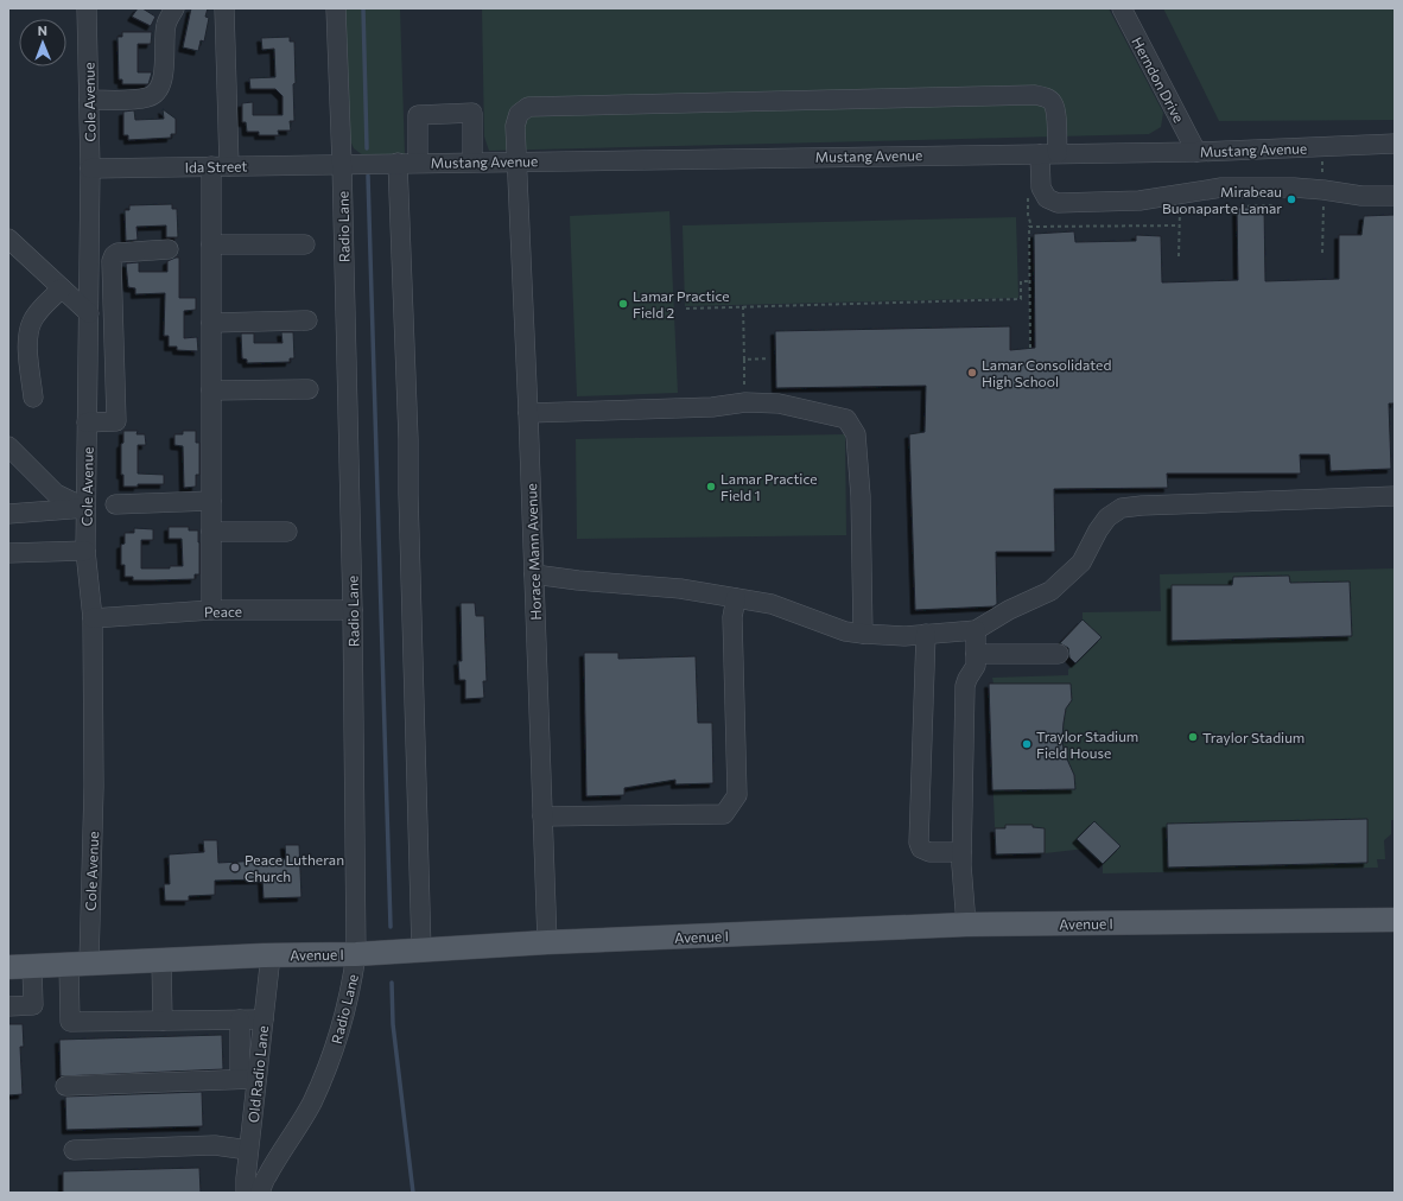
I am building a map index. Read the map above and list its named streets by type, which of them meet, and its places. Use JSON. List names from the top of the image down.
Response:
{
  "streets": {
    "main road": ["Avenue I"],
    "street": [
      "Herndon Drive",
      "Cole Avenue",
      "Mustang Avenue",
      "Ida Street",
      "Radio Lane",
      "Horace Mann Avenue",
      "Peace",
      "Old Radio Lane"
    ]
  },
  "crossings": [
    ["Herndon Drive", "Mustang Avenue"],
    ["Cole Avenue", "Ida Street"],
    ["Cole Avenue", "Peace"],
    ["Cole Avenue", "Avenue I"],
    ["Mustang Avenue", "Ida Street"],
    ["Mustang Avenue", "Radio Lane"],
    ["Mustang Avenue", "Horace Mann Avenue"],
    ["Ida Street", "Radio Lane"],
    ["Radio Lane", "Peace"],
    ["Radio Lane", "Avenue I"],
    ["Horace Mann Avenue", "Avenue I"],
    ["Avenue I", "Old Radio Lane"]
  ],
  "places": [
    "Mirabeau Buonaparte Lamar",
    "Lamar Practice Field 2",
    "Lamar Consolidated High School",
    "Lamar Practice Field 1",
    "Traylor Stadium",
    "Traylor Stadium Field House",
    "Peace Lutheran Church"
  ],
  "north": "top"
}
